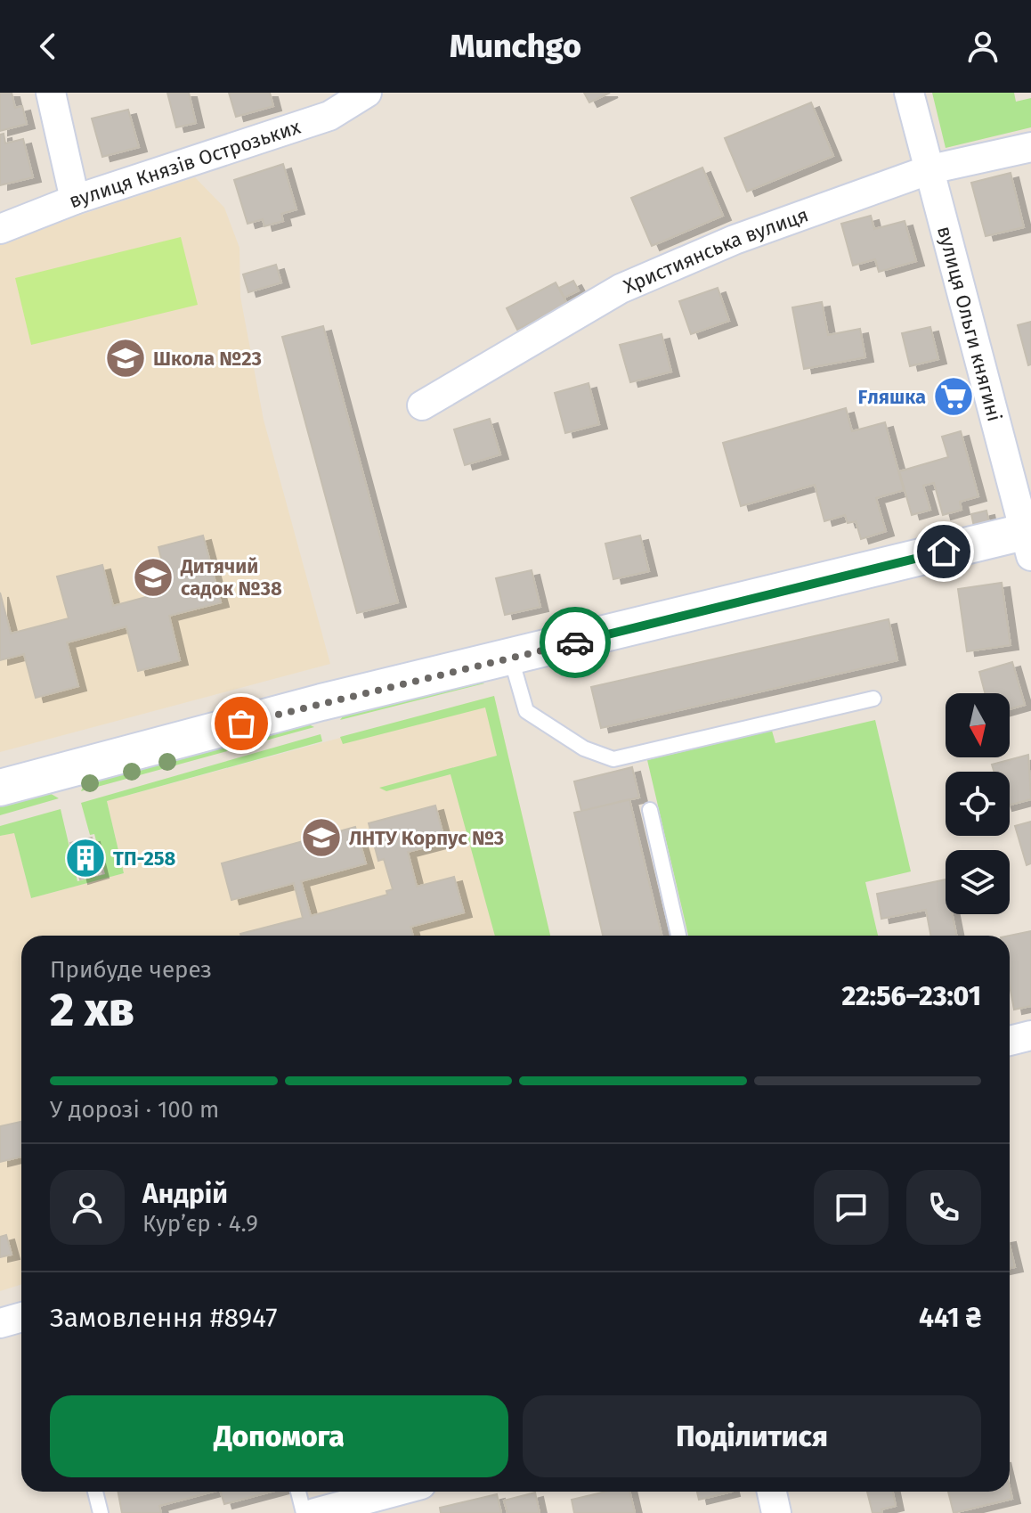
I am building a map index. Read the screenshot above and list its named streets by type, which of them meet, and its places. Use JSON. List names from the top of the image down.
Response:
{
  "streets": {
    "street": ["вулиця Князів Острозьких", "Християнська вулиця", "вулиця Ольги княгині"]
  },
  "crossings": [
    ["Християнська вулиця", "вулиця Ольги княгині"]
  ],
  "places": {
    "school or university": ["Школа №23", "Дитячий садок №38", "ЛНТУ Корпус №3"],
    "supermarket": ["Fляшка"],
    "building": ["ТП-258"]
  },
  "north": "bottom",
  "page": {
    "header": "Munchgo",
    "heading": ["2 хв", "Прибуде через", "22:56–23:01"],
    "panel": [
      "Андрій",
      "Кур’єр · 4.9",
      "Замовлення #8947",
      "441 ₴"
    ],
    "bar": "У дорозі · 100 m",
    "buttons": ["Допомога", "Поділитися"]
  }
}
